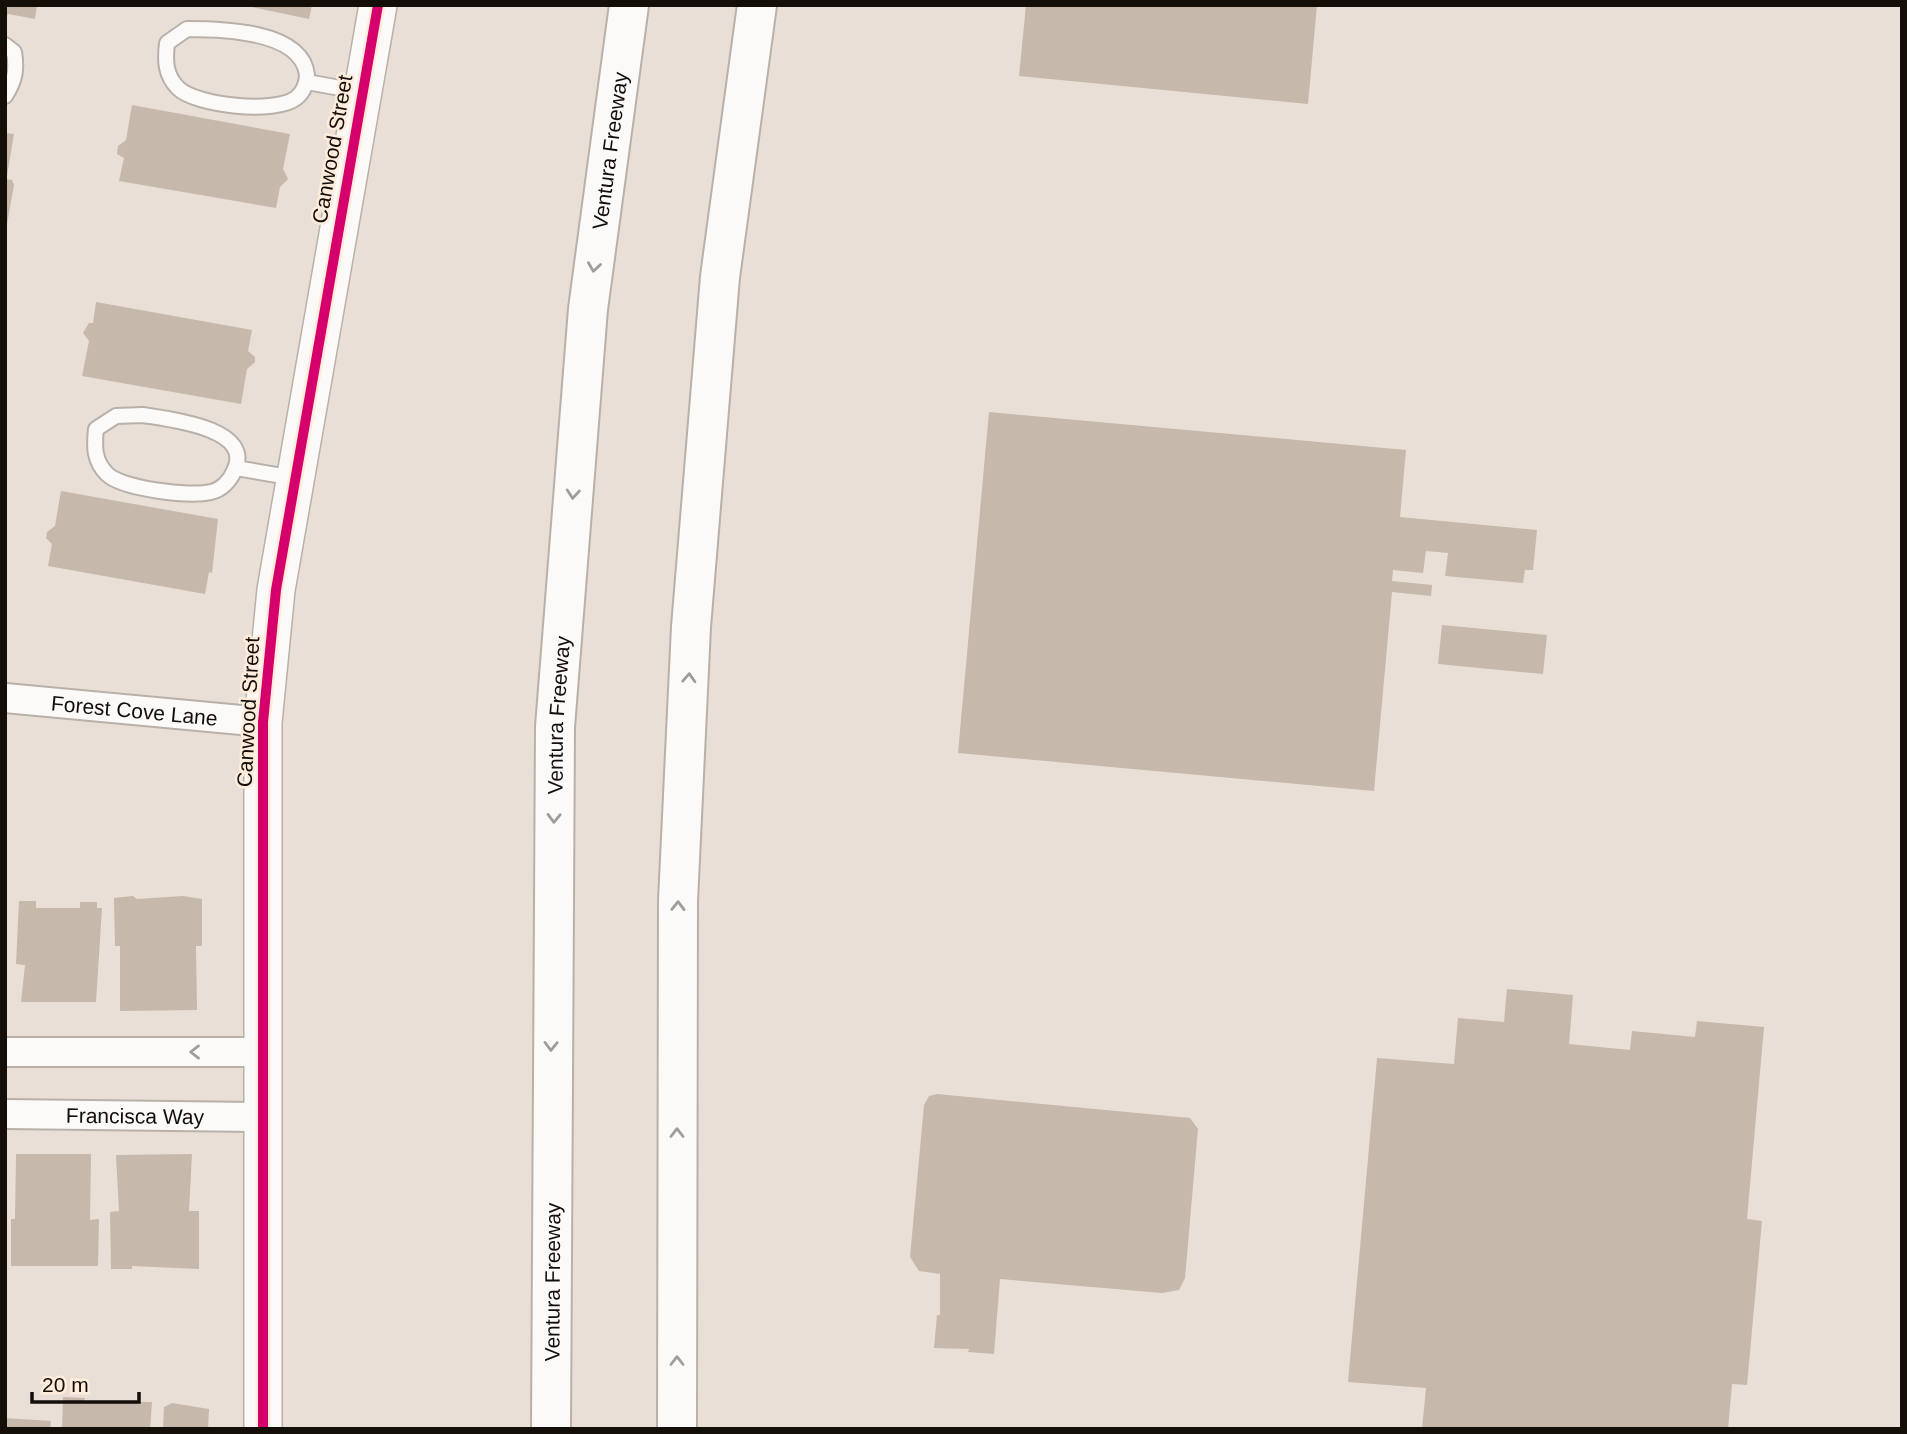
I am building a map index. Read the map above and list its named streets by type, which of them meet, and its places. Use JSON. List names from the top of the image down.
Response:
{
  "streets": {
    "highway": ["Ventura Freeway"],
    "street": ["Canwood Street", "Forest Cove Lane", "Francisca Way"]
  },
  "crossings": [
    ["Canwood Street", "Forest Cove Lane"],
    ["Canwood Street", "Francisca Way"]
  ],
  "scale_bar": "20 m"
}
